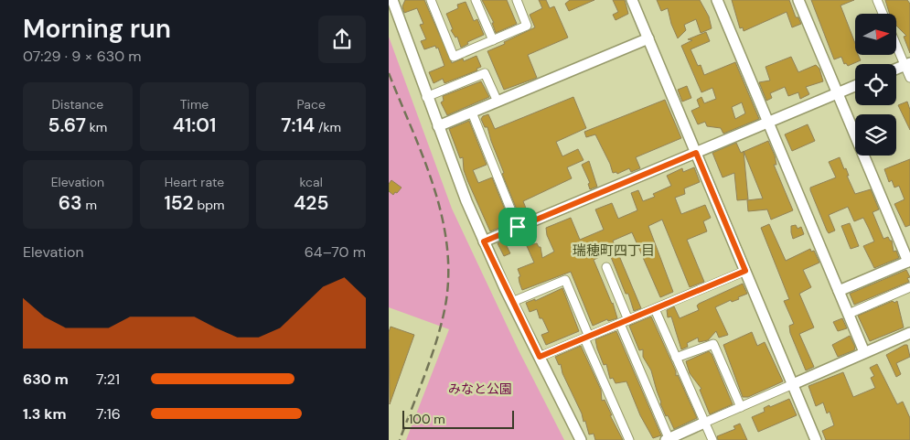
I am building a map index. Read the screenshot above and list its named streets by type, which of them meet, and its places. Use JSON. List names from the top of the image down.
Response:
{
  "districts": ["瑞穂町四丁目"],
  "parks": ["みなと公園"],
  "scale_bar": "100 m",
  "north": "right",
  "page": {
    "heading": ["Morning run", "07:29 · 9 × 630 m"],
    "stats": [
      ["Distance", "5.67 km"],
      ["Time", "41:01"],
      ["Pace", "7:14 /km"],
      ["Elevation", "63 m"],
      ["Heart rate", "152 bpm"],
      ["kcal", "425"]
    ],
    "chart": ["Elevation", "64–70 m"],
    "list": [
      {
        "name": "630 m",
        "note": "7:21"
      },
      {
        "name": "1.3 km",
        "note": "7:16"
      }
    ],
    "scale": "100 m"
  }
}
